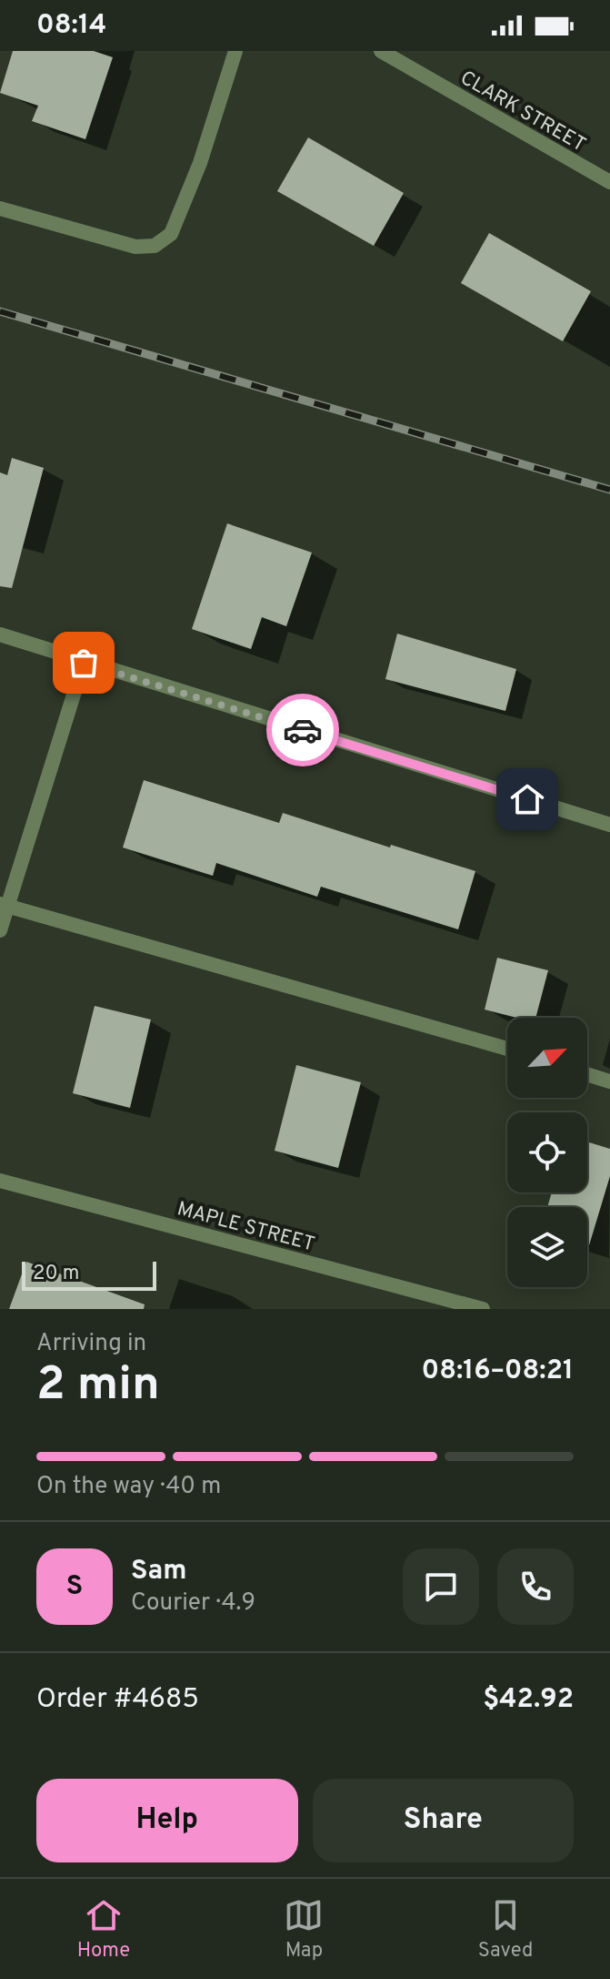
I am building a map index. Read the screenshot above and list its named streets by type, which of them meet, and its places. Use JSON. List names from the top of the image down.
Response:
{
  "streets": {
    "street": ["CLARK STREET", "MAPLE STREET"]
  },
  "scale_bar": "20 m",
  "north": "top right",
  "page": {
    "status": "08:14",
    "scale": "20 m",
    "heading": ["2 min", "Arriving in", "08:16–08:21"],
    "panel": [
      "Sam",
      "Courier · 4.9",
      "Order #4685",
      "$42.92"
    ],
    "bar": "On the way · 40 m",
    "round": "S",
    "buttons": ["Help", "Share"],
    "tabs": ["Home", "Map", "Saved"]
  }
}
